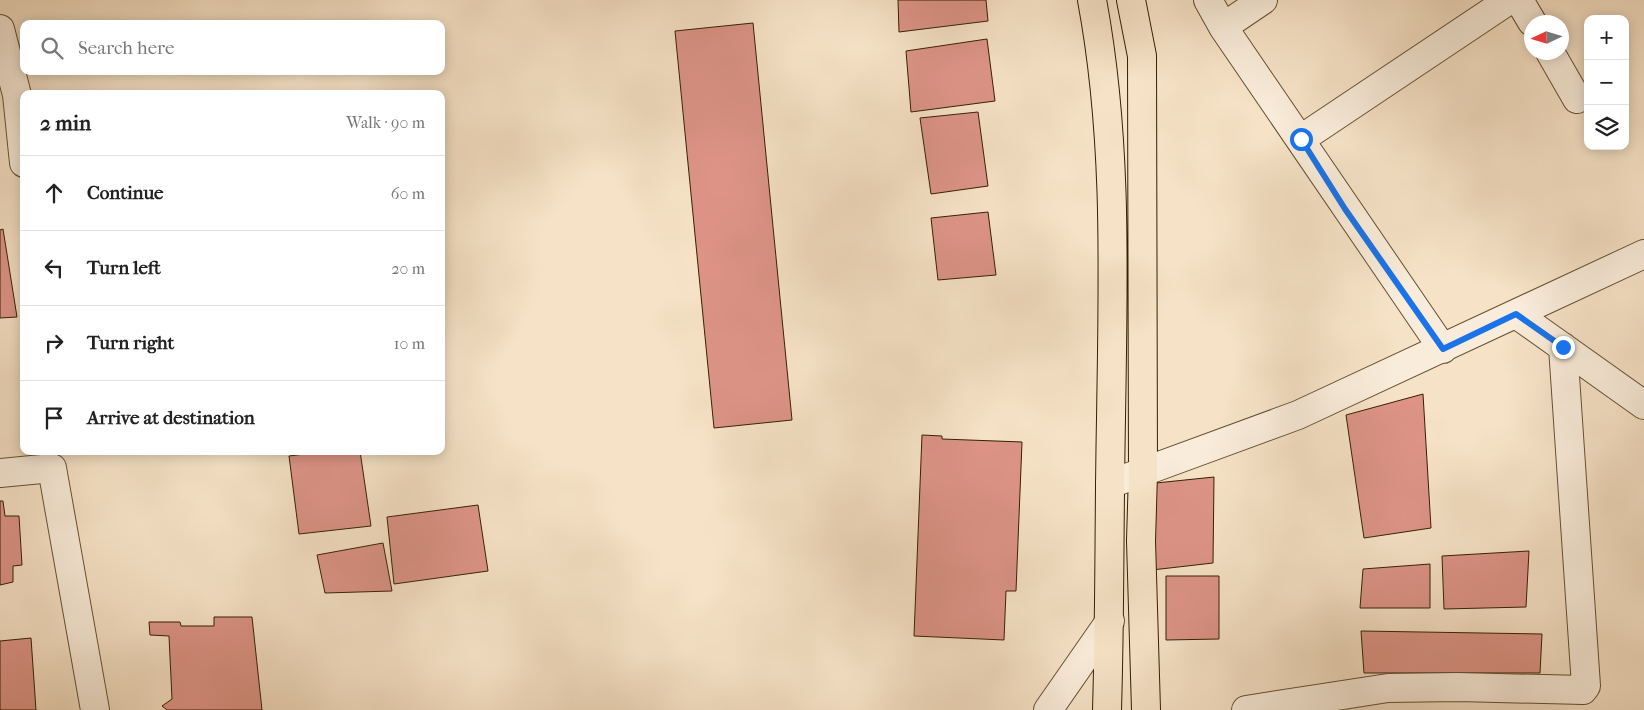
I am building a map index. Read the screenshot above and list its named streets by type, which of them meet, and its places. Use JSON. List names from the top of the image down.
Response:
{
  "north": "left",
  "page": {
    "map_buttons": ["+", "−"],
    "search": "Search here",
    "heading": ["2 min", "Walk · 90 m"],
    "list": [
      ["Continue", "60 m"],
      ["Turn left", "20 m"],
      ["Turn right", "10 m"],
      "Arrive at destination"
    ]
  }
}
